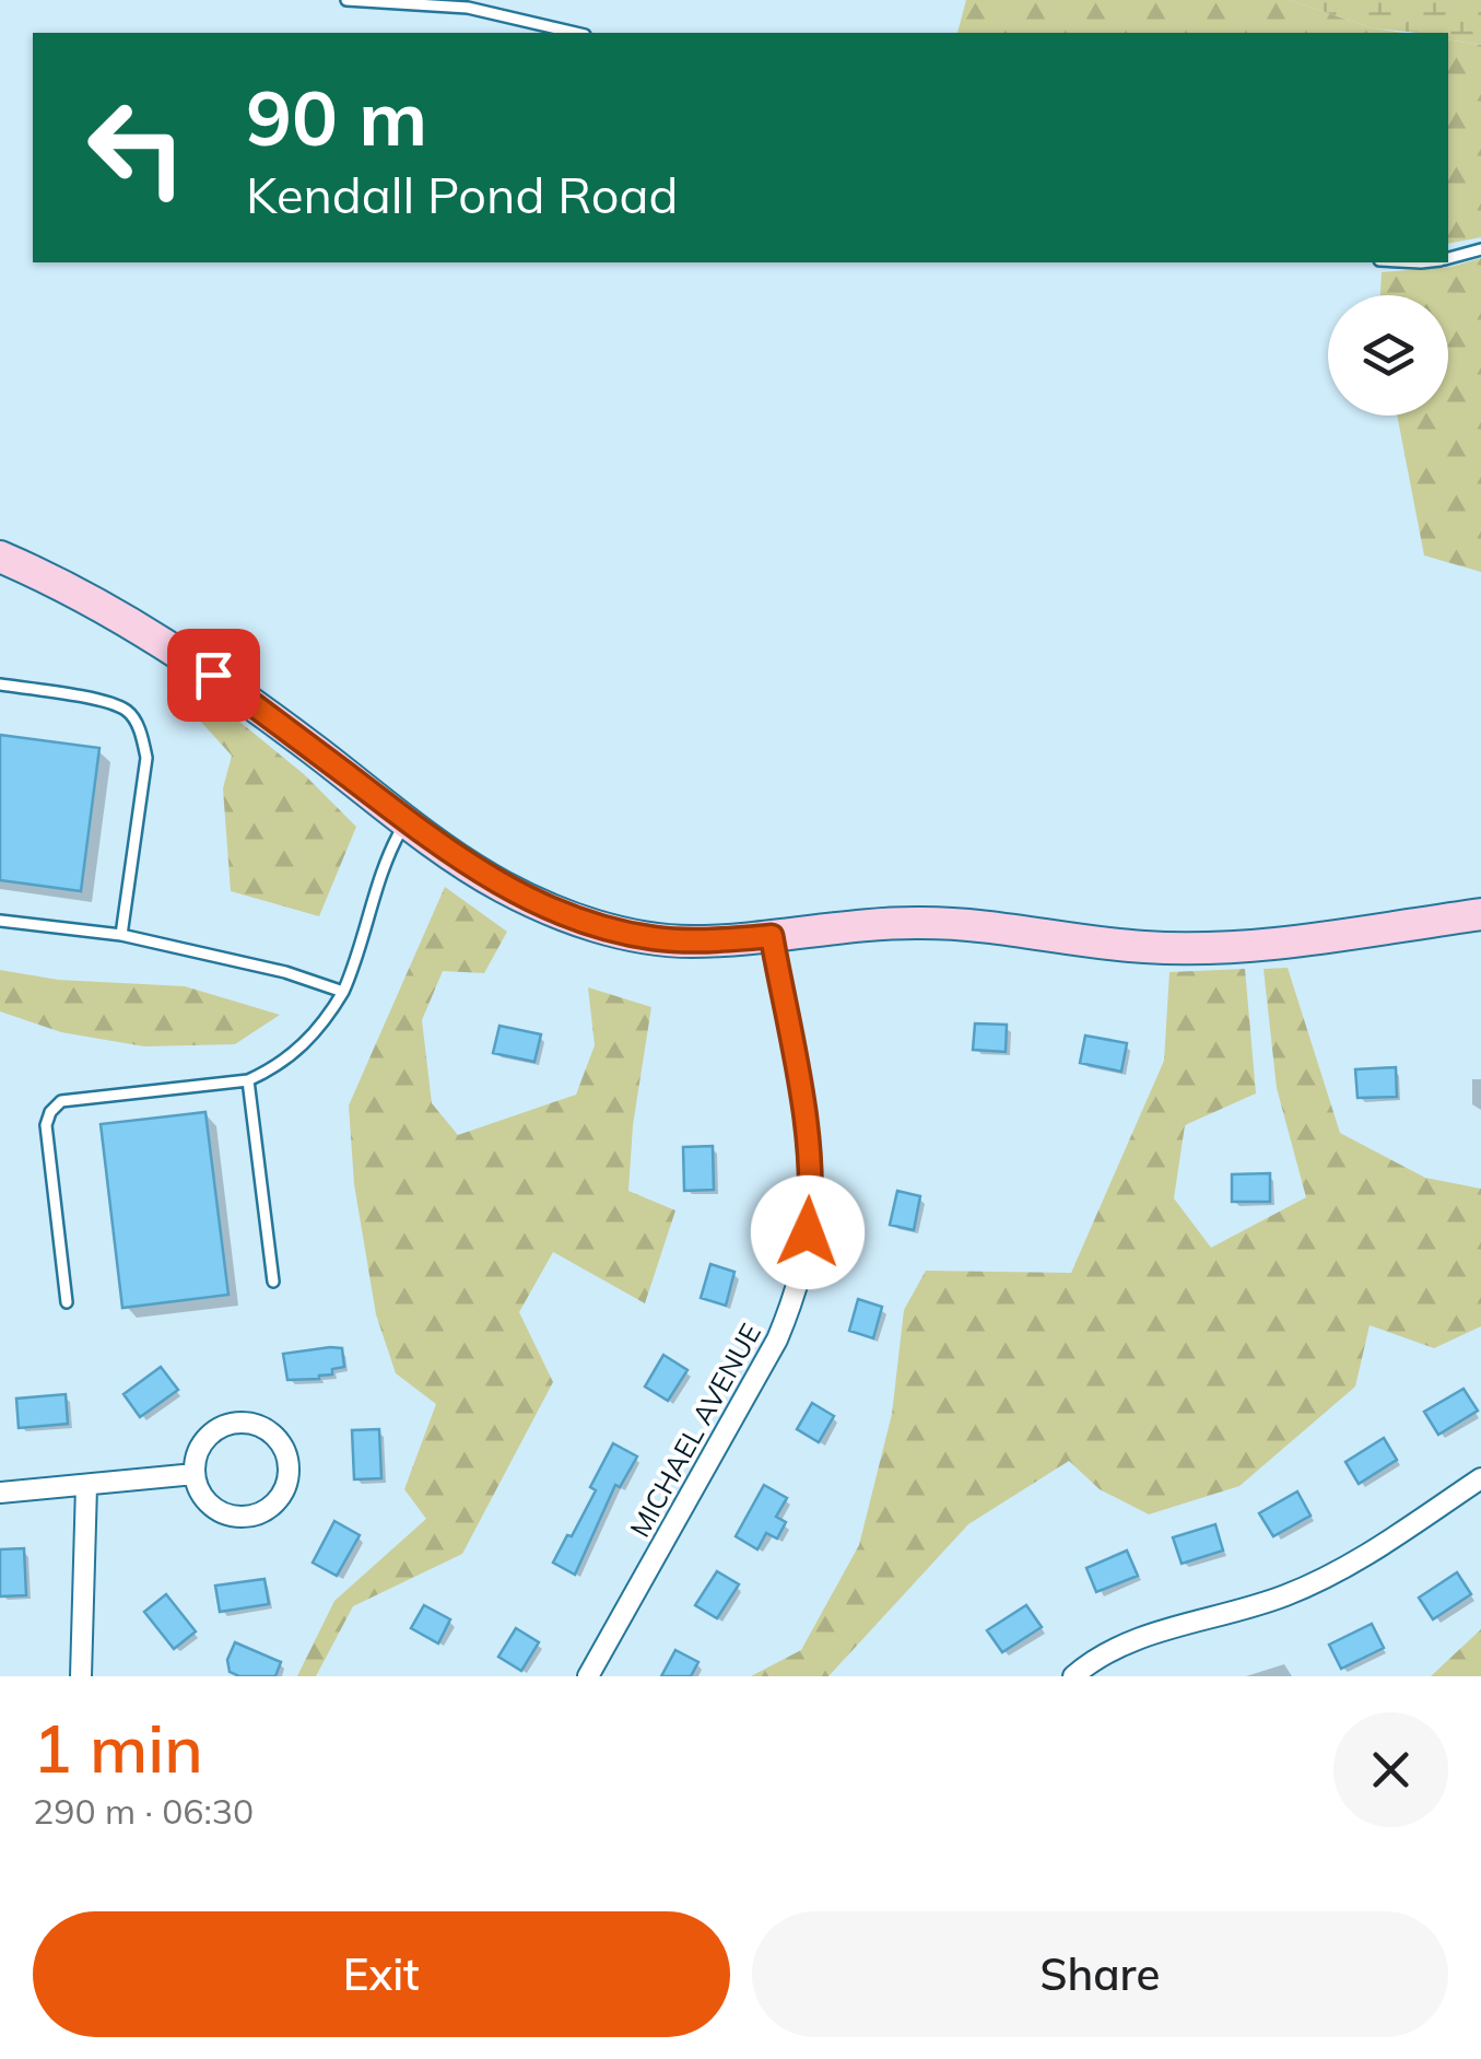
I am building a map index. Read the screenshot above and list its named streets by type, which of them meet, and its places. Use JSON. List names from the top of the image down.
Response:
{
  "streets": {
    "street": ["MICHAEL AVENUE"]
  },
  "page": {
    "turn": ["90 m", "Kendall Pond Road"],
    "heading": ["1 min", "290 m · 06:30"],
    "buttons": ["Exit", "Share"]
  }
}
